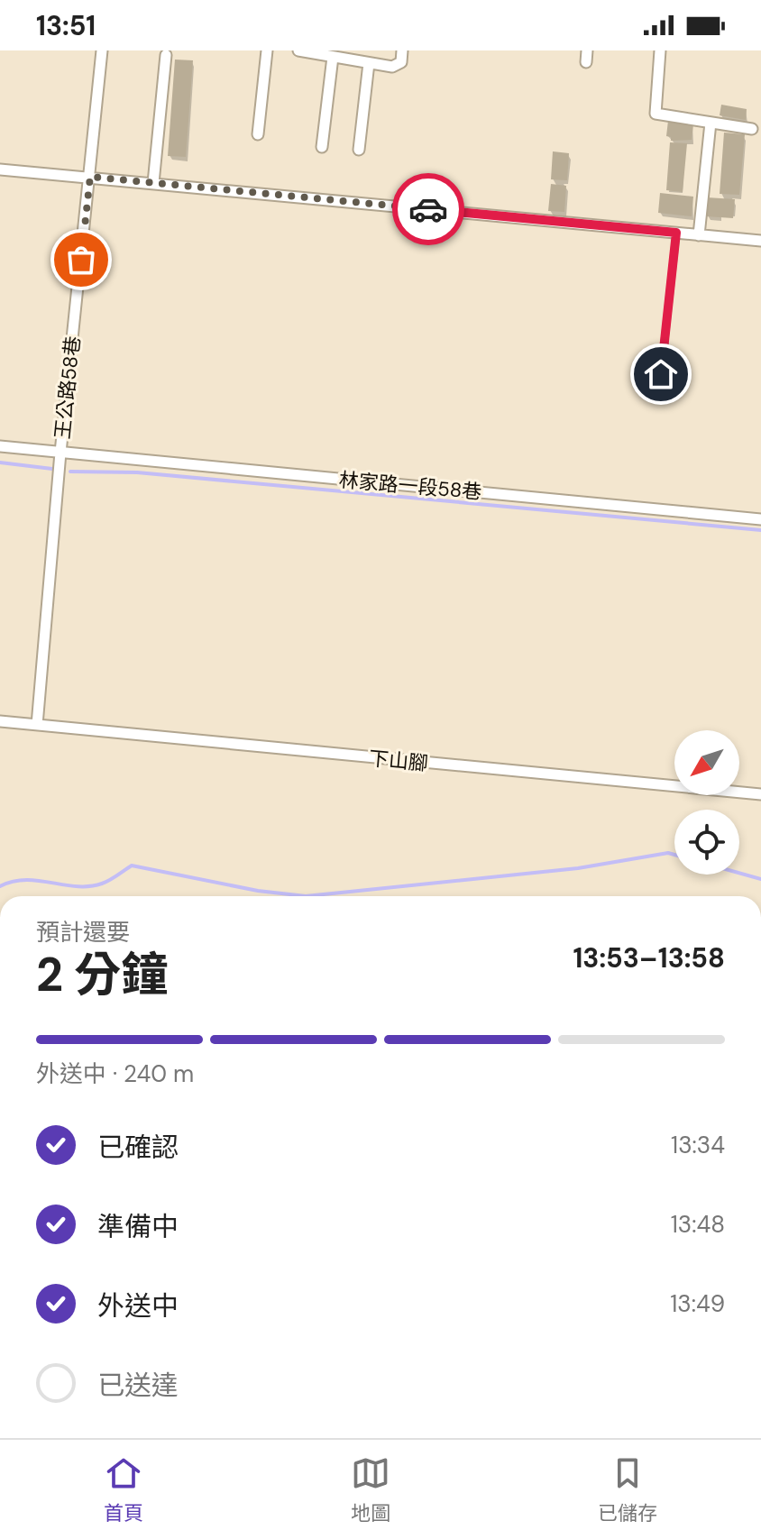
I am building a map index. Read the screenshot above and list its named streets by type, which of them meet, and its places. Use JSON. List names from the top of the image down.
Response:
{
  "streets": {
    "street": ["王公路58巷", "林家路一段58巷", "下山腳"]
  },
  "crossings": [
    ["王公路58巷", "林家路一段58巷"],
    ["王公路58巷", "下山腳"]
  ],
  "north": "bottom left",
  "page": {
    "status": "13:51",
    "heading": ["2 分鐘", "預計還要", "13:53–13:58"],
    "bar": "外送中 · 240 m",
    "list": [
      ["已確認", "13:34"],
      ["準備中", "13:48"],
      ["外送中", "13:49"],
      "已送達"
    ],
    "tabs": ["首頁", "地圖", "已儲存"]
  }
}
